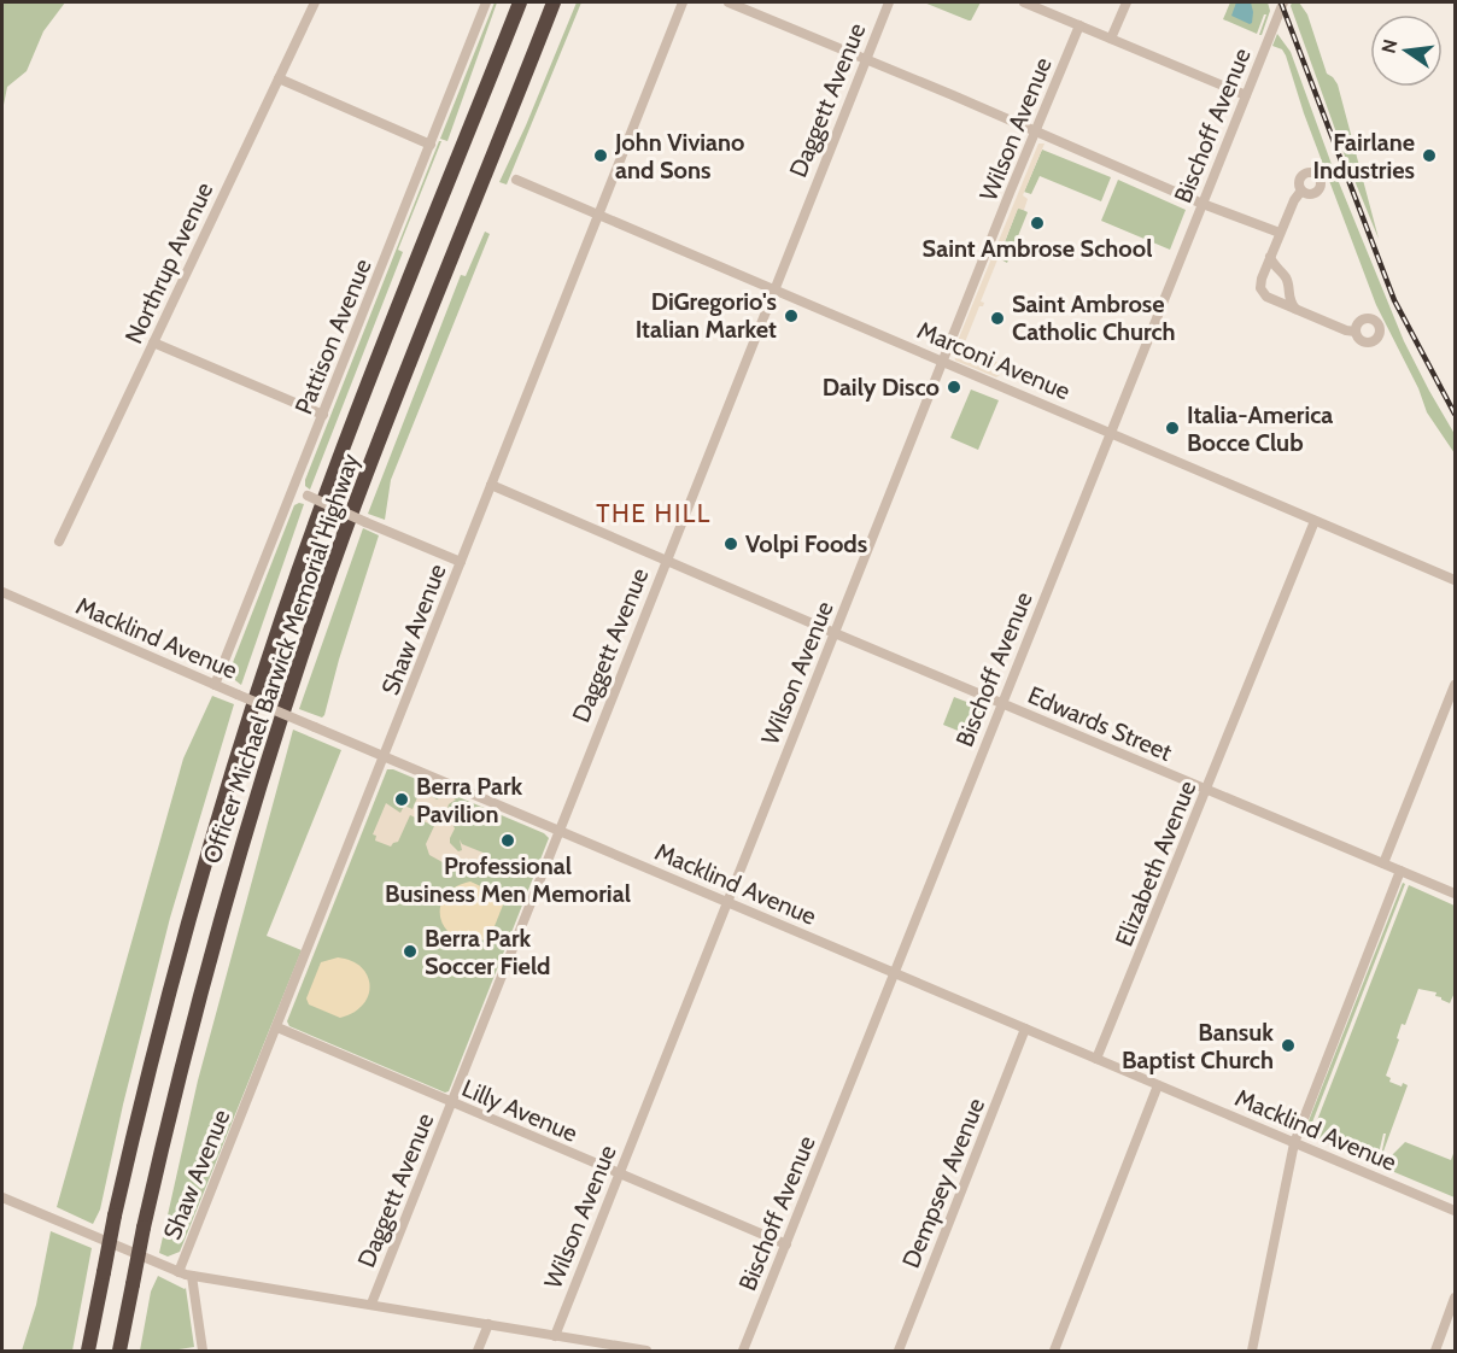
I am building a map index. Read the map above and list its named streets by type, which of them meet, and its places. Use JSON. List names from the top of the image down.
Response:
{
  "streets": {
    "highway": ["Officer Michael Barwick Memorial Highway"],
    "street": [
      "Daggett Avenue",
      "Bischoff Avenue",
      "Wilson Avenue",
      "Northrup Avenue",
      "Pattison Avenue",
      "Marconi Avenue",
      "Shaw Avenue",
      "Macklind Avenue",
      "Edwards Street",
      "Elizabeth Avenue",
      "Lilly Avenue",
      "Dempsey Avenue"
    ]
  },
  "crossings": [
    ["Daggett Avenue", "Marconi Avenue"],
    ["Daggett Avenue", "Macklind Avenue"],
    ["Daggett Avenue", "Edwards Street"],
    ["Daggett Avenue", "Lilly Avenue"],
    ["Bischoff Avenue", "Marconi Avenue"],
    ["Bischoff Avenue", "Macklind Avenue"],
    ["Bischoff Avenue", "Edwards Street"],
    ["Bischoff Avenue", "Lilly Avenue"],
    ["Wilson Avenue", "Marconi Avenue"],
    ["Wilson Avenue", "Macklind Avenue"],
    ["Wilson Avenue", "Edwards Street"],
    ["Wilson Avenue", "Lilly Avenue"],
    ["Pattison Avenue", "Macklind Avenue"],
    ["Marconi Avenue", "Shaw Avenue"],
    ["Marconi Avenue", "Elizabeth Avenue"],
    ["Shaw Avenue", "Macklind Avenue"],
    ["Shaw Avenue", "Edwards Street"],
    ["Shaw Avenue", "Lilly Avenue"],
    ["Macklind Avenue", "Elizabeth Avenue"],
    ["Macklind Avenue", "Dempsey Avenue"],
    ["Edwards Street", "Elizabeth Avenue"]
  ],
  "districts": ["THE HILL"],
  "places": [
    "John Viviano and Sons",
    "Fairlane Industries",
    "Saint Ambrose School",
    "DiGregorio's Italian Market",
    "Saint Ambrose Catholic Church",
    "Daily Disco",
    "Italia-America Bocce Club",
    "Volpi Foods",
    "Berra Park Pavilion",
    "Professional Business Men Memorial",
    "Berra Park Soccer Field",
    "Bansuk Baptist Church"
  ],
  "north": "left"
}
